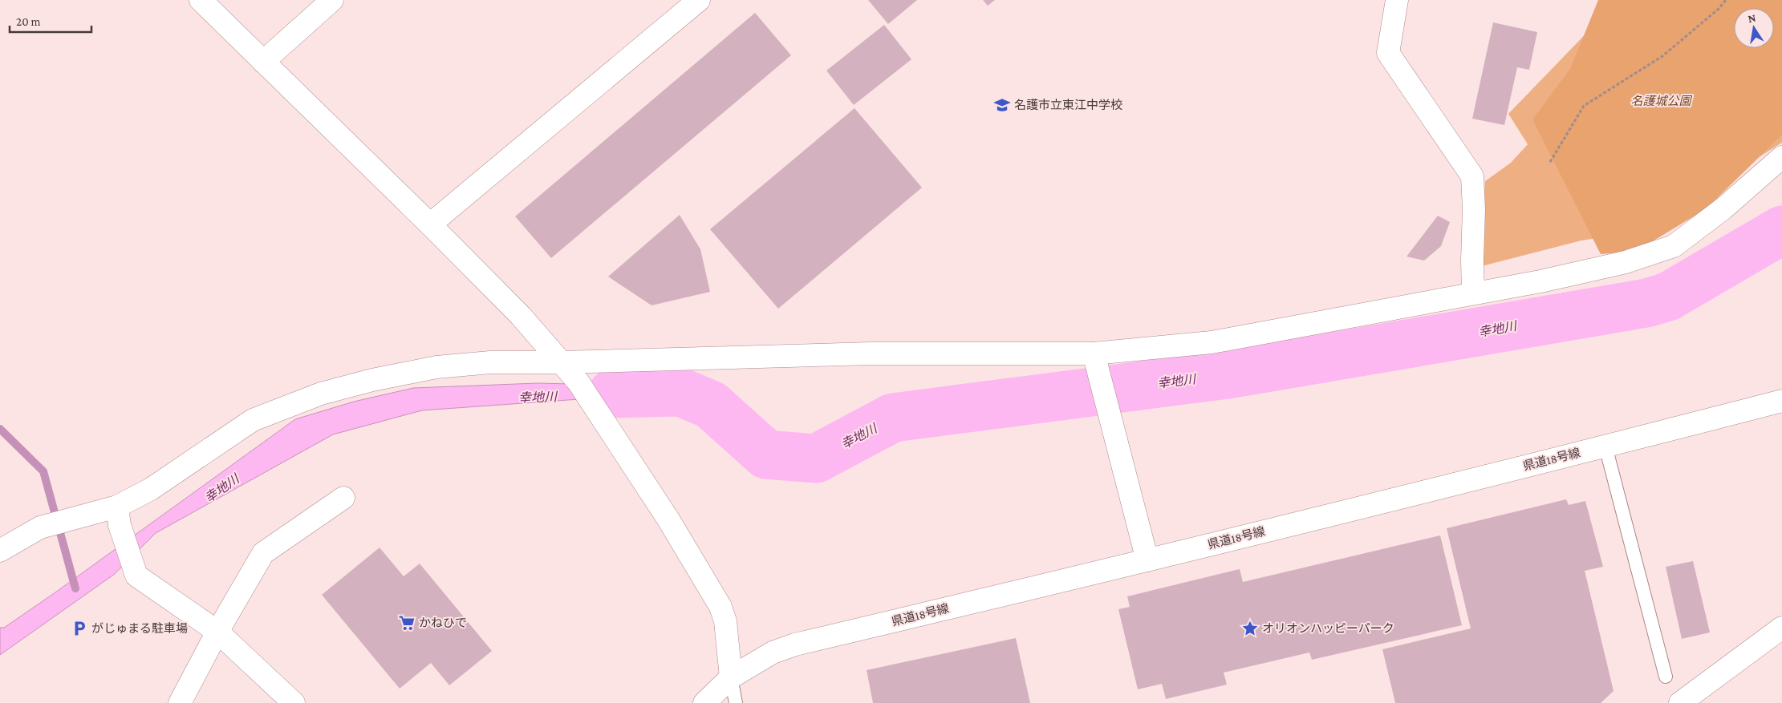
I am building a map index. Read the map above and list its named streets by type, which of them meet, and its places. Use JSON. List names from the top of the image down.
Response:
{
  "streets": {
    "street": ["県道18号線"]
  },
  "water": ["幸地川"],
  "parks": ["名護城公園"],
  "places": {
    "school or university": ["名護市立東江中学校"],
    "supermarket": ["かねひで"],
    "parking": ["がじゅまる駐車場"],
    "place": ["オリオンハッピーパーク"]
  },
  "scale_bar": "20 m",
  "north": "top"
}
